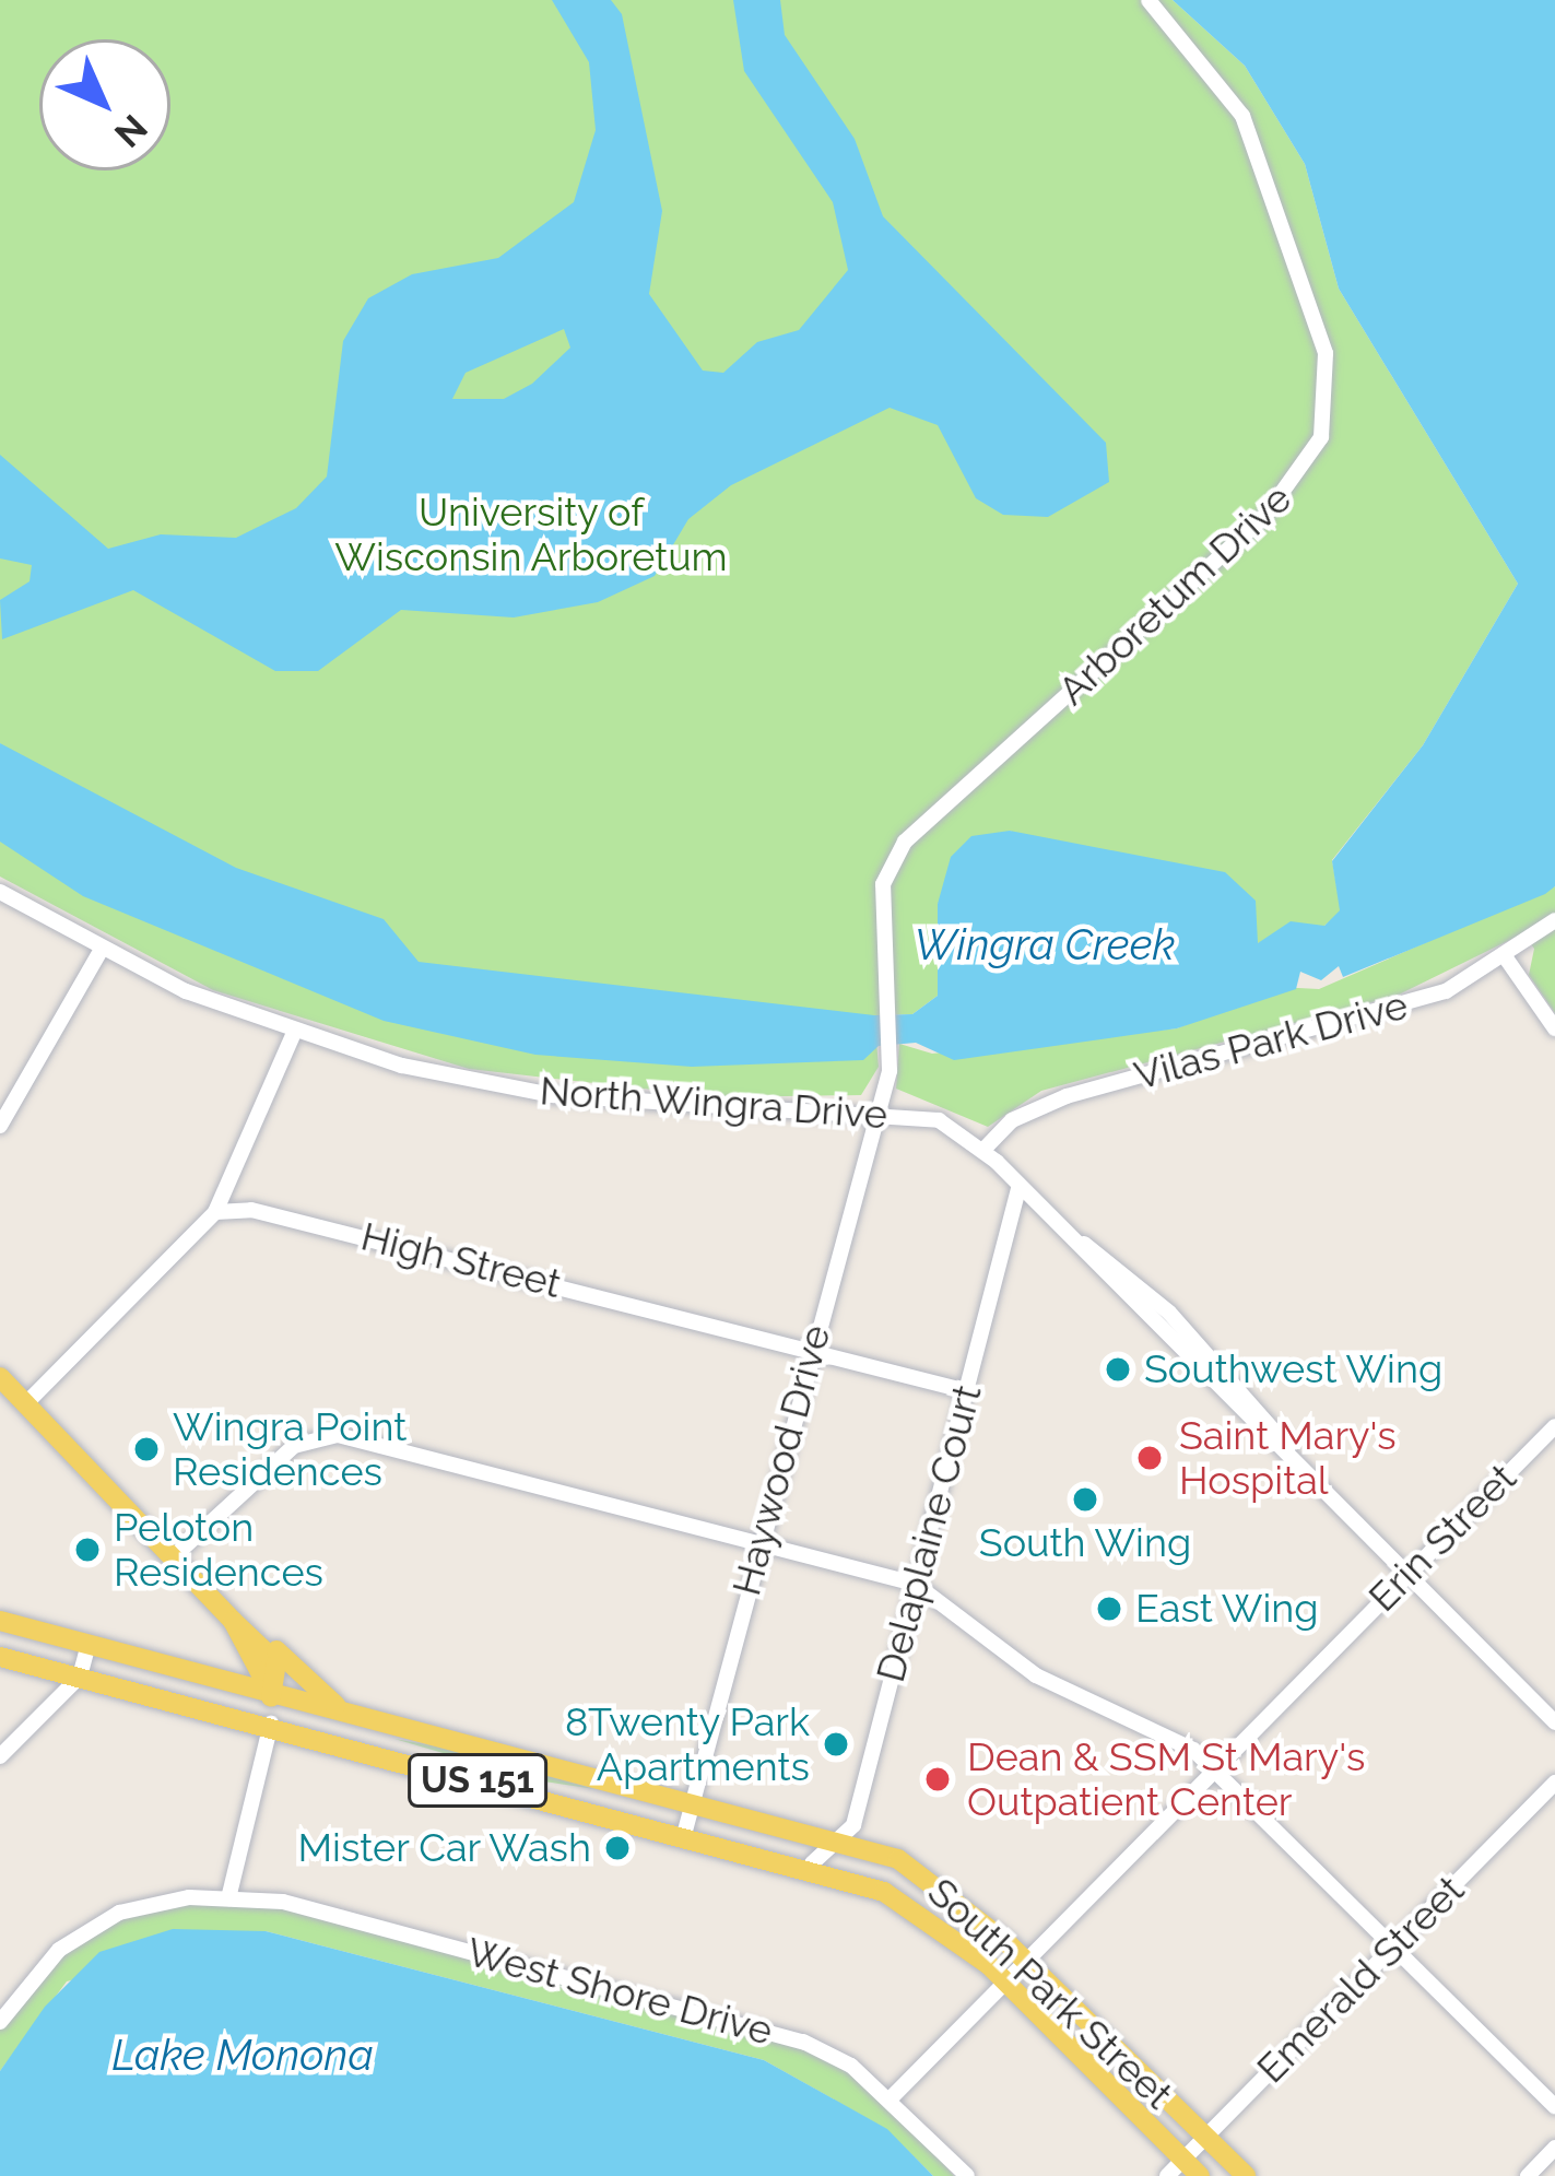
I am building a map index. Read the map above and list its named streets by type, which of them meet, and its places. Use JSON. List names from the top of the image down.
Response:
{
  "streets": {
    "main road": ["US 151", "South Park Street"],
    "street": [
      "Arboretum Drive",
      "Vilas Park Drive",
      "North Wingra Drive",
      "High Street",
      "Haywood Drive",
      "Delaplaine Court",
      "Erin Street",
      "Emerald Street",
      "West Shore Drive"
    ]
  },
  "crossings": [
    ["Arboretum Drive", "Haywood Drive"],
    ["Vilas Park Drive", "North Wingra Drive"],
    ["North Wingra Drive", "Haywood Drive"],
    ["North Wingra Drive", "Delaplaine Court"],
    ["North Wingra Drive", "Erin Street"],
    ["High Street", "Haywood Drive"],
    ["High Street", "Delaplaine Court"],
    ["Haywood Drive", "South Park Street"],
    ["Delaplaine Court", "South Park Street"],
    ["Erin Street", "West Shore Drive"],
    ["Erin Street", "South Park Street"],
    ["Emerald Street", "South Park Street"]
  ],
  "water": ["Wingra Creek", "Lake Monona"],
  "parks": ["University of Wisconsin Arboretum"],
  "places": [
    "Southwest Wing",
    "Wingra Point Residences",
    "Saint Mary's Hospital",
    "South Wing",
    "Peloton Residences",
    "East Wing",
    "8Twenty Park Apartments",
    "Dean & SSM St Mary's Outpatient Center",
    "Mister Car Wash"
  ],
  "north": "bottom right"
}
